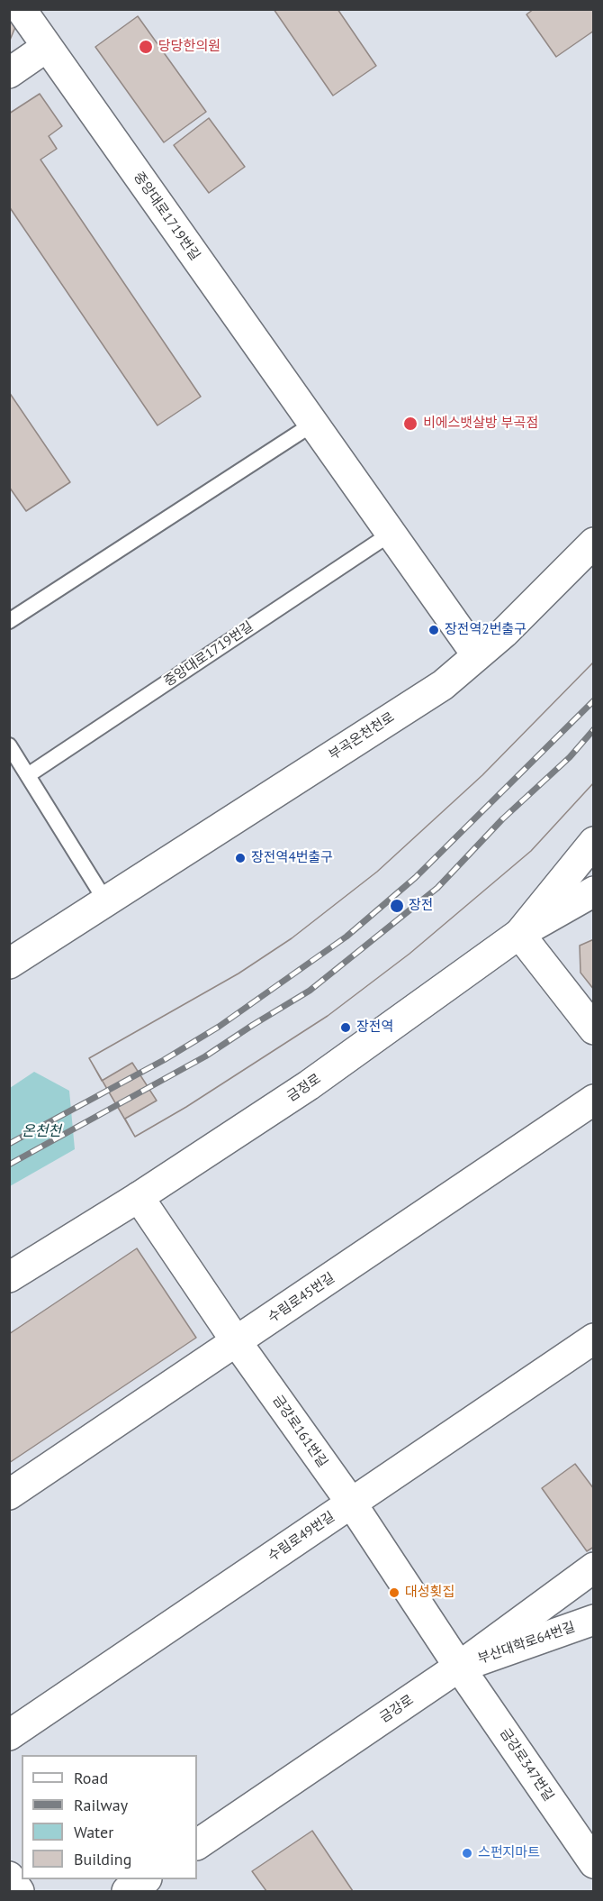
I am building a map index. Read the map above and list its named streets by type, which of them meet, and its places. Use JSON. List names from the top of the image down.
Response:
{
  "streets": {
    "street": [
      "중앙대로1719번길",
      "부곡온천천로",
      "금정로",
      "수림로45번길",
      "금강로161번길",
      "수림로49번길",
      "부산대학로64번길",
      "금강로",
      "금강로347번길"
    ]
  },
  "crossings": [
    ["중앙대로1719번길", "부곡온천천로"],
    ["금정로", "금강로161번길"],
    ["수림로45번길", "금강로161번길"],
    ["금강로161번길", "수림로49번길"],
    ["금강로161번길", "부산대학로64번길"],
    ["금강로161번길", "금강로"],
    ["금강로161번길", "금강로347번길"],
    ["부산대학로64번길", "금강로"],
    ["부산대학로64번길", "금강로347번길"],
    ["금강로", "금강로347번길"]
  ],
  "water": ["온천천"],
  "places": [
    "당당한의원",
    "비에스뱃살방 부곡점",
    "장전역2번출구",
    "장전역4번출구",
    "장전",
    "장전역",
    "대성횟집",
    "스펀지마트"
  ],
  "legend": [
    "Road",
    "Railway",
    "Water",
    "Building"
  ]
}
